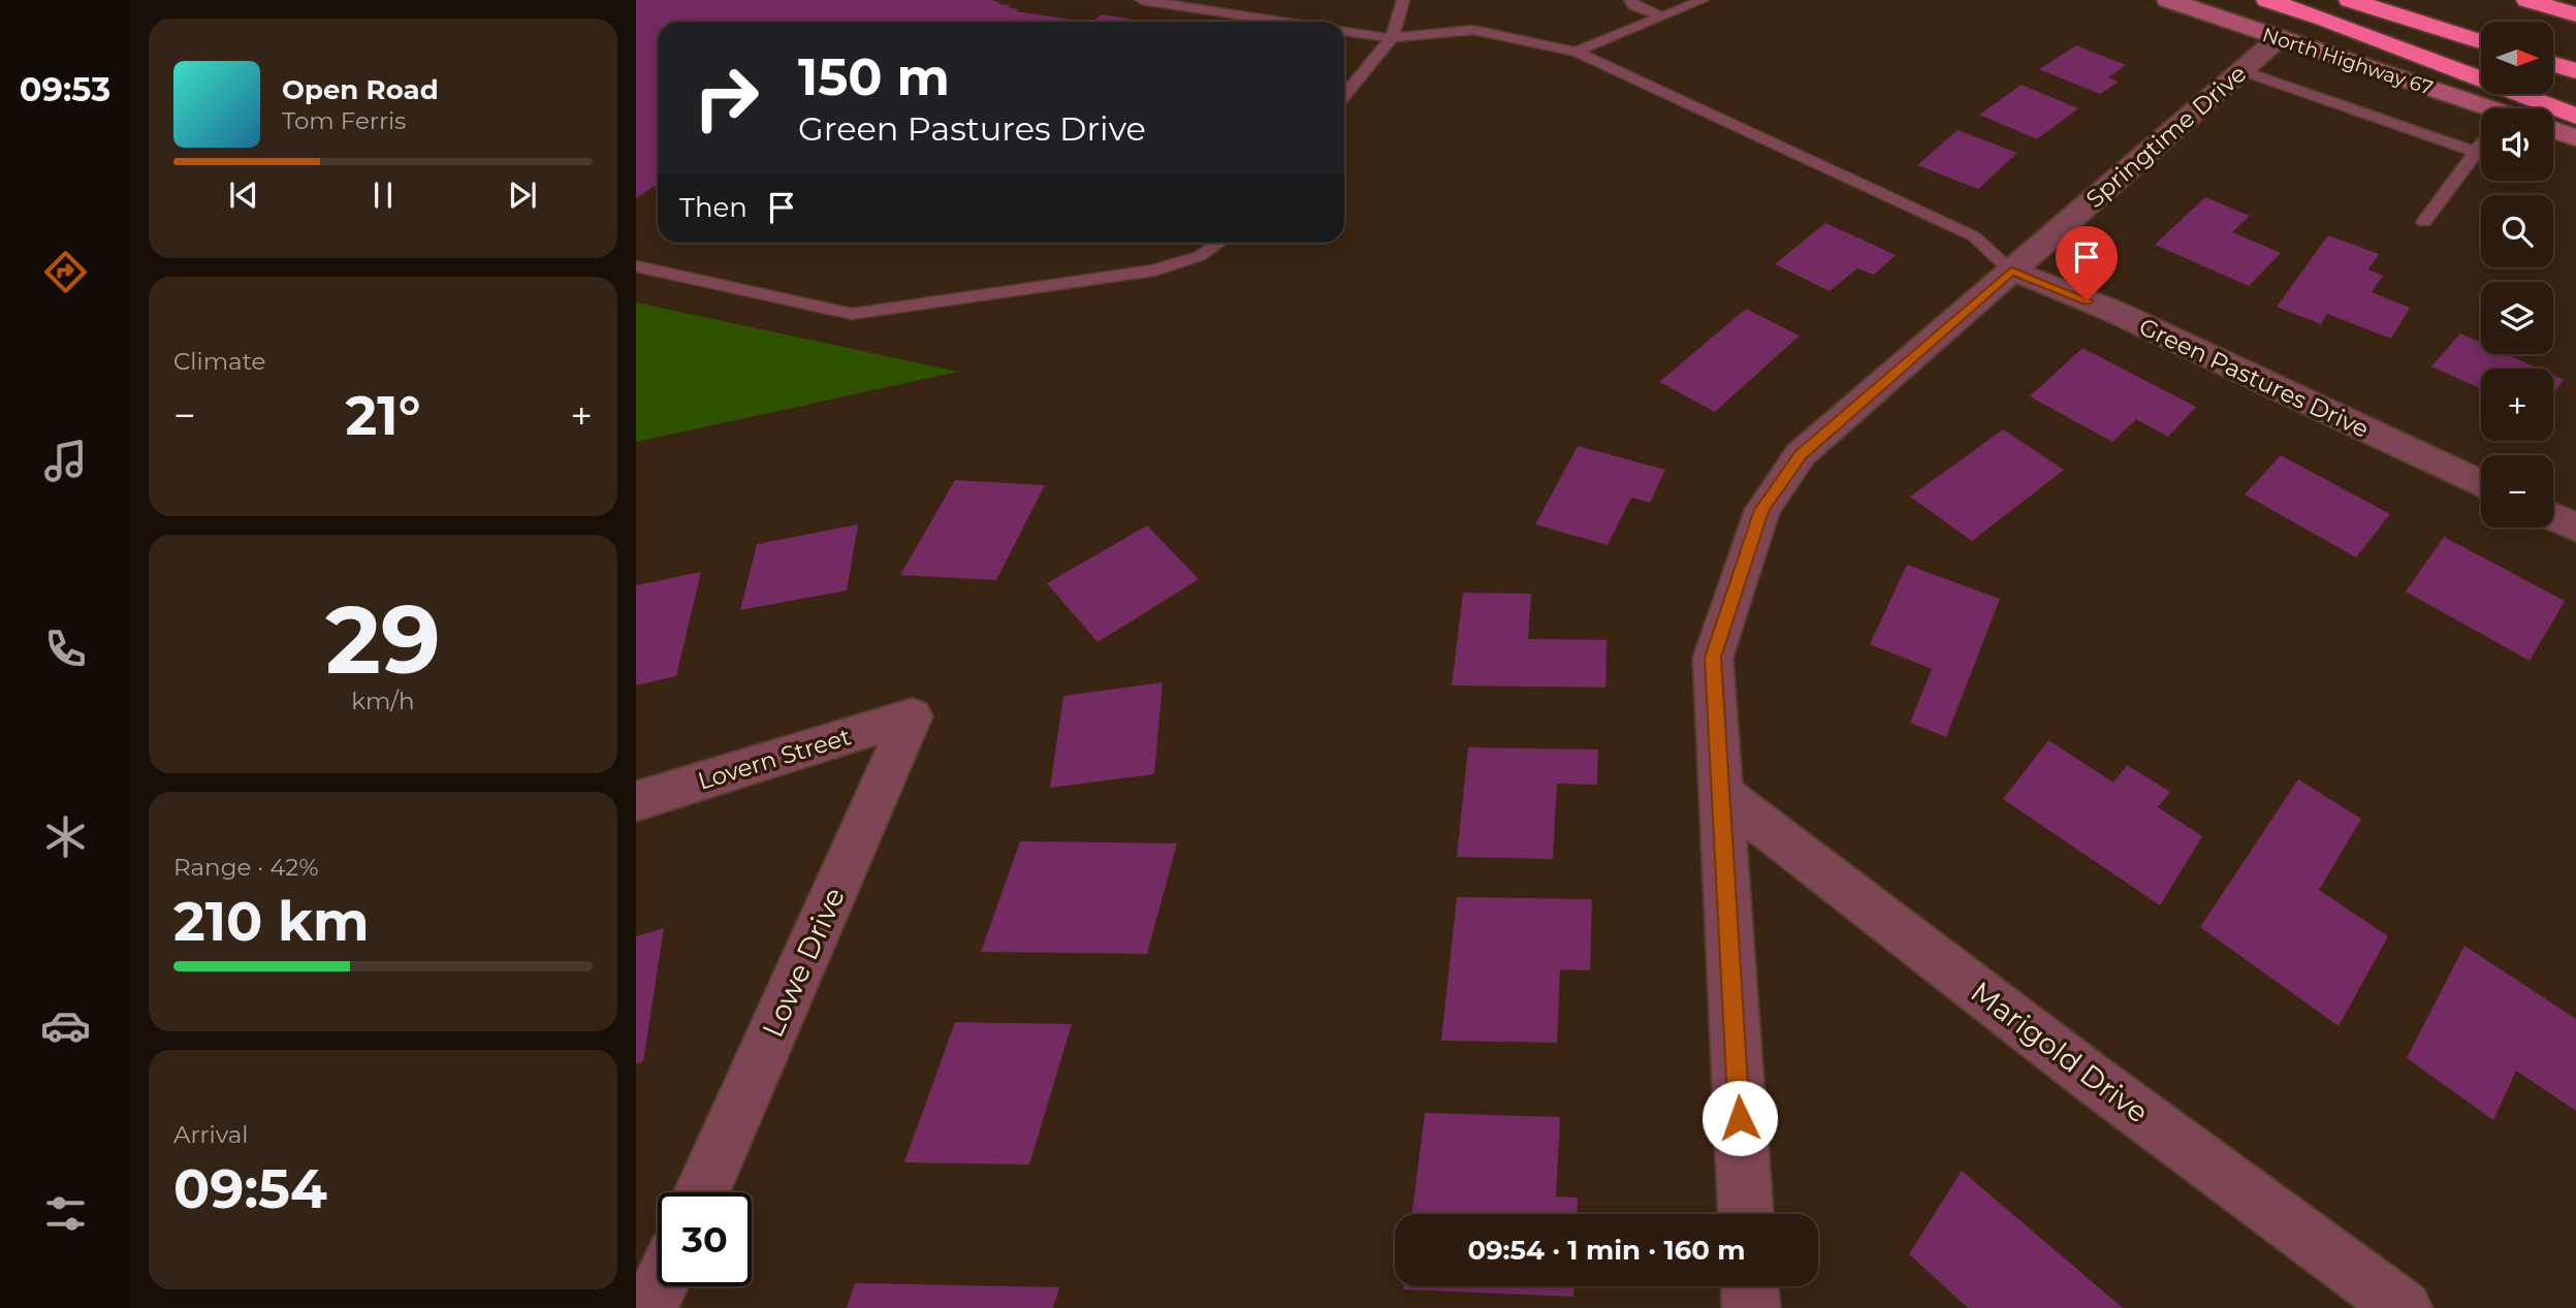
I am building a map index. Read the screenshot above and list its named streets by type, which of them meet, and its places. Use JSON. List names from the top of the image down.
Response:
{
  "streets": {
    "main road": ["North Highway 67"],
    "street": [
      "Springtime Drive",
      "Green Pastures Drive",
      "Lovern Street",
      "Lowe Drive",
      "Marigold Drive"
    ]
  },
  "crossings": [
    ["North Highway 67", "Springtime Drive"],
    ["Springtime Drive", "Green Pastures Drive"],
    ["Springtime Drive", "Marigold Drive"],
    ["Lovern Street", "Lowe Drive"]
  ],
  "north": "right",
  "page": {
    "tabs": "09:53",
    "map_buttons": ["+", "−"],
    "turn": ["150 m", "Green Pastures Drive"],
    "song": ["Open Road", "Tom Ferris"],
    "then": "Then",
    "tile": [
      "Climate",
      ["29", "km/h"],
      ["Range · 42%", "210 km"],
      ["Arrival", "09:54"]
    ],
    "heat": ["−", "21°", "+"],
    "limit": "30",
    "trip": "09:54 · 1 min · 160 m"
  }
}
